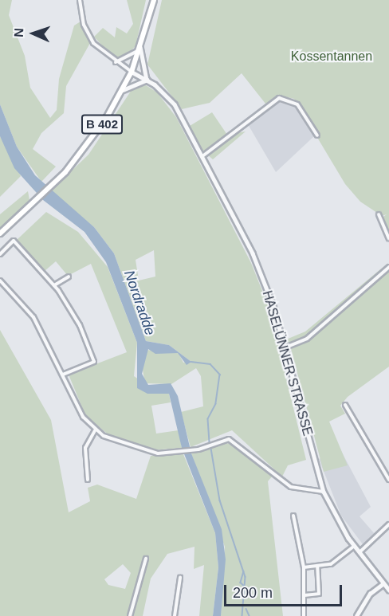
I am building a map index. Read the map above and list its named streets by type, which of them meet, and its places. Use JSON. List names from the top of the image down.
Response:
{
  "streets": {
    "main road": ["B 402"],
    "street": ["HASELÜNNER STRASSE"]
  },
  "crossings": [
    ["B 402", "HASELÜNNER STRASSE"]
  ],
  "water": ["Nordradde"],
  "parks": ["Kossentannen"],
  "scale_bar": "200 m",
  "north": "left"
}
